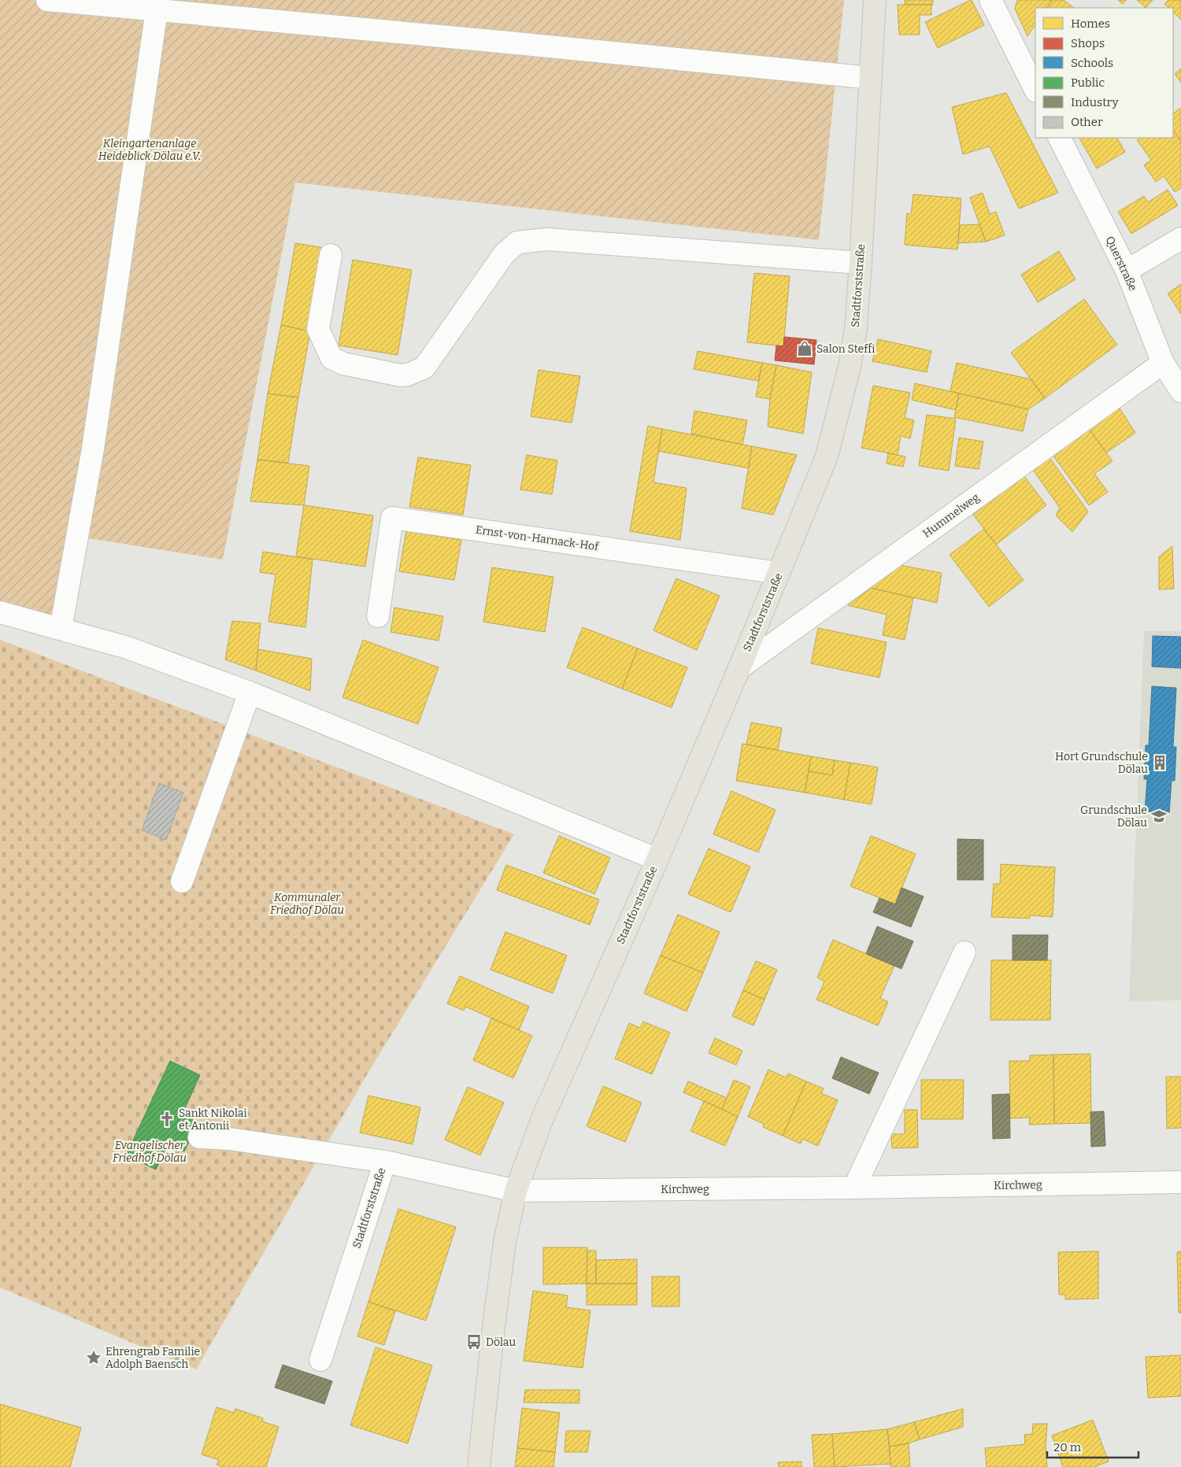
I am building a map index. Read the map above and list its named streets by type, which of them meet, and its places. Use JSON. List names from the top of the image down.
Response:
{
  "streets": {
    "main road": ["Stadtforststraße"],
    "street": [
      "Querstraße",
      "Hummelweg",
      "Ernst-von-Harnack-Hof",
      "Kirchweg"
    ]
  },
  "crossings": [
    ["Querstraße", "Hummelweg"],
    ["Stadtforststraße", "Hummelweg"],
    ["Stadtforststraße", "Ernst-von-Harnack-Hof"],
    ["Stadtforststraße", "Kirchweg"]
  ],
  "parks": ["Kleingartenanlage Heideblick Dölau e.V.", "Kommunaler Friedhof Dölau", "Evangelischer Friedhof Dölau"],
  "places": {
    "shop": ["Salon Steffi"],
    "building": ["Hort Grundschule Dölau"],
    "school or university": ["Grundschule Dölau"],
    "church": ["Sankt Nikolai et Antonii"],
    "bus stop": ["Dölau"],
    "place": ["Ehrengrab Familie Adolph Baensch"]
  },
  "legend": [
    "Homes",
    "Shops",
    "Schools",
    "Public",
    "Industry",
    "Other"
  ],
  "scale_bar": "20 m"
}
